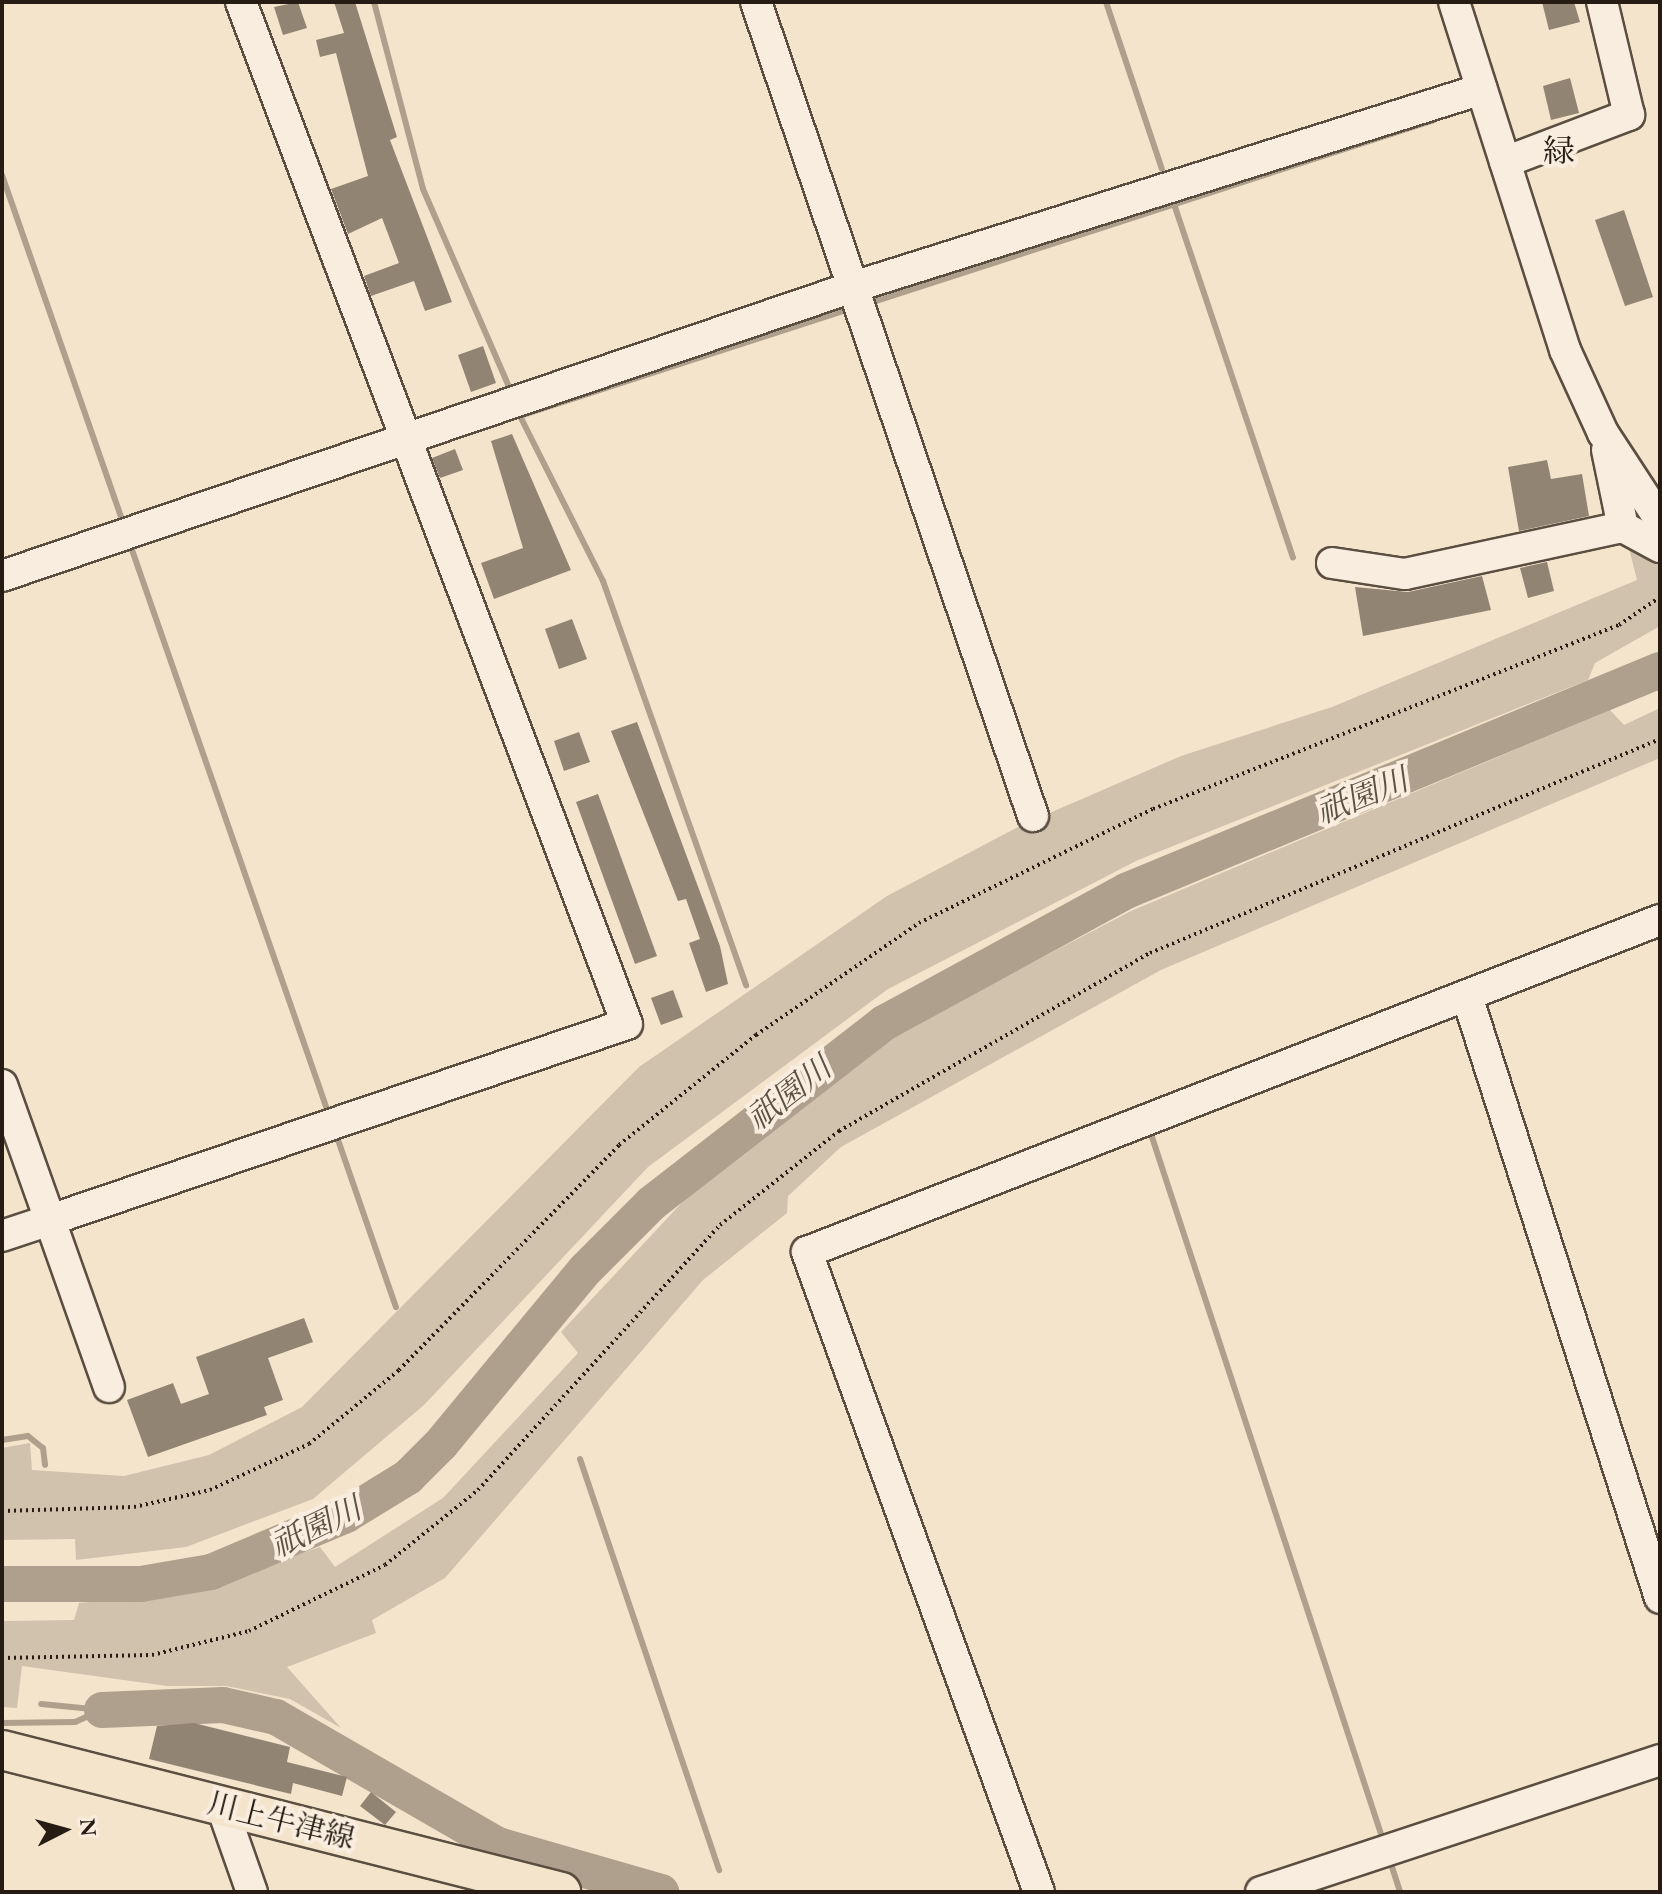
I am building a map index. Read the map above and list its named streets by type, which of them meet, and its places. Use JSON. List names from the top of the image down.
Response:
{
  "streets": {
    "main road": ["川上牛津線"]
  },
  "districts": ["緑"],
  "water": ["祇園川"],
  "north": "right"
}
